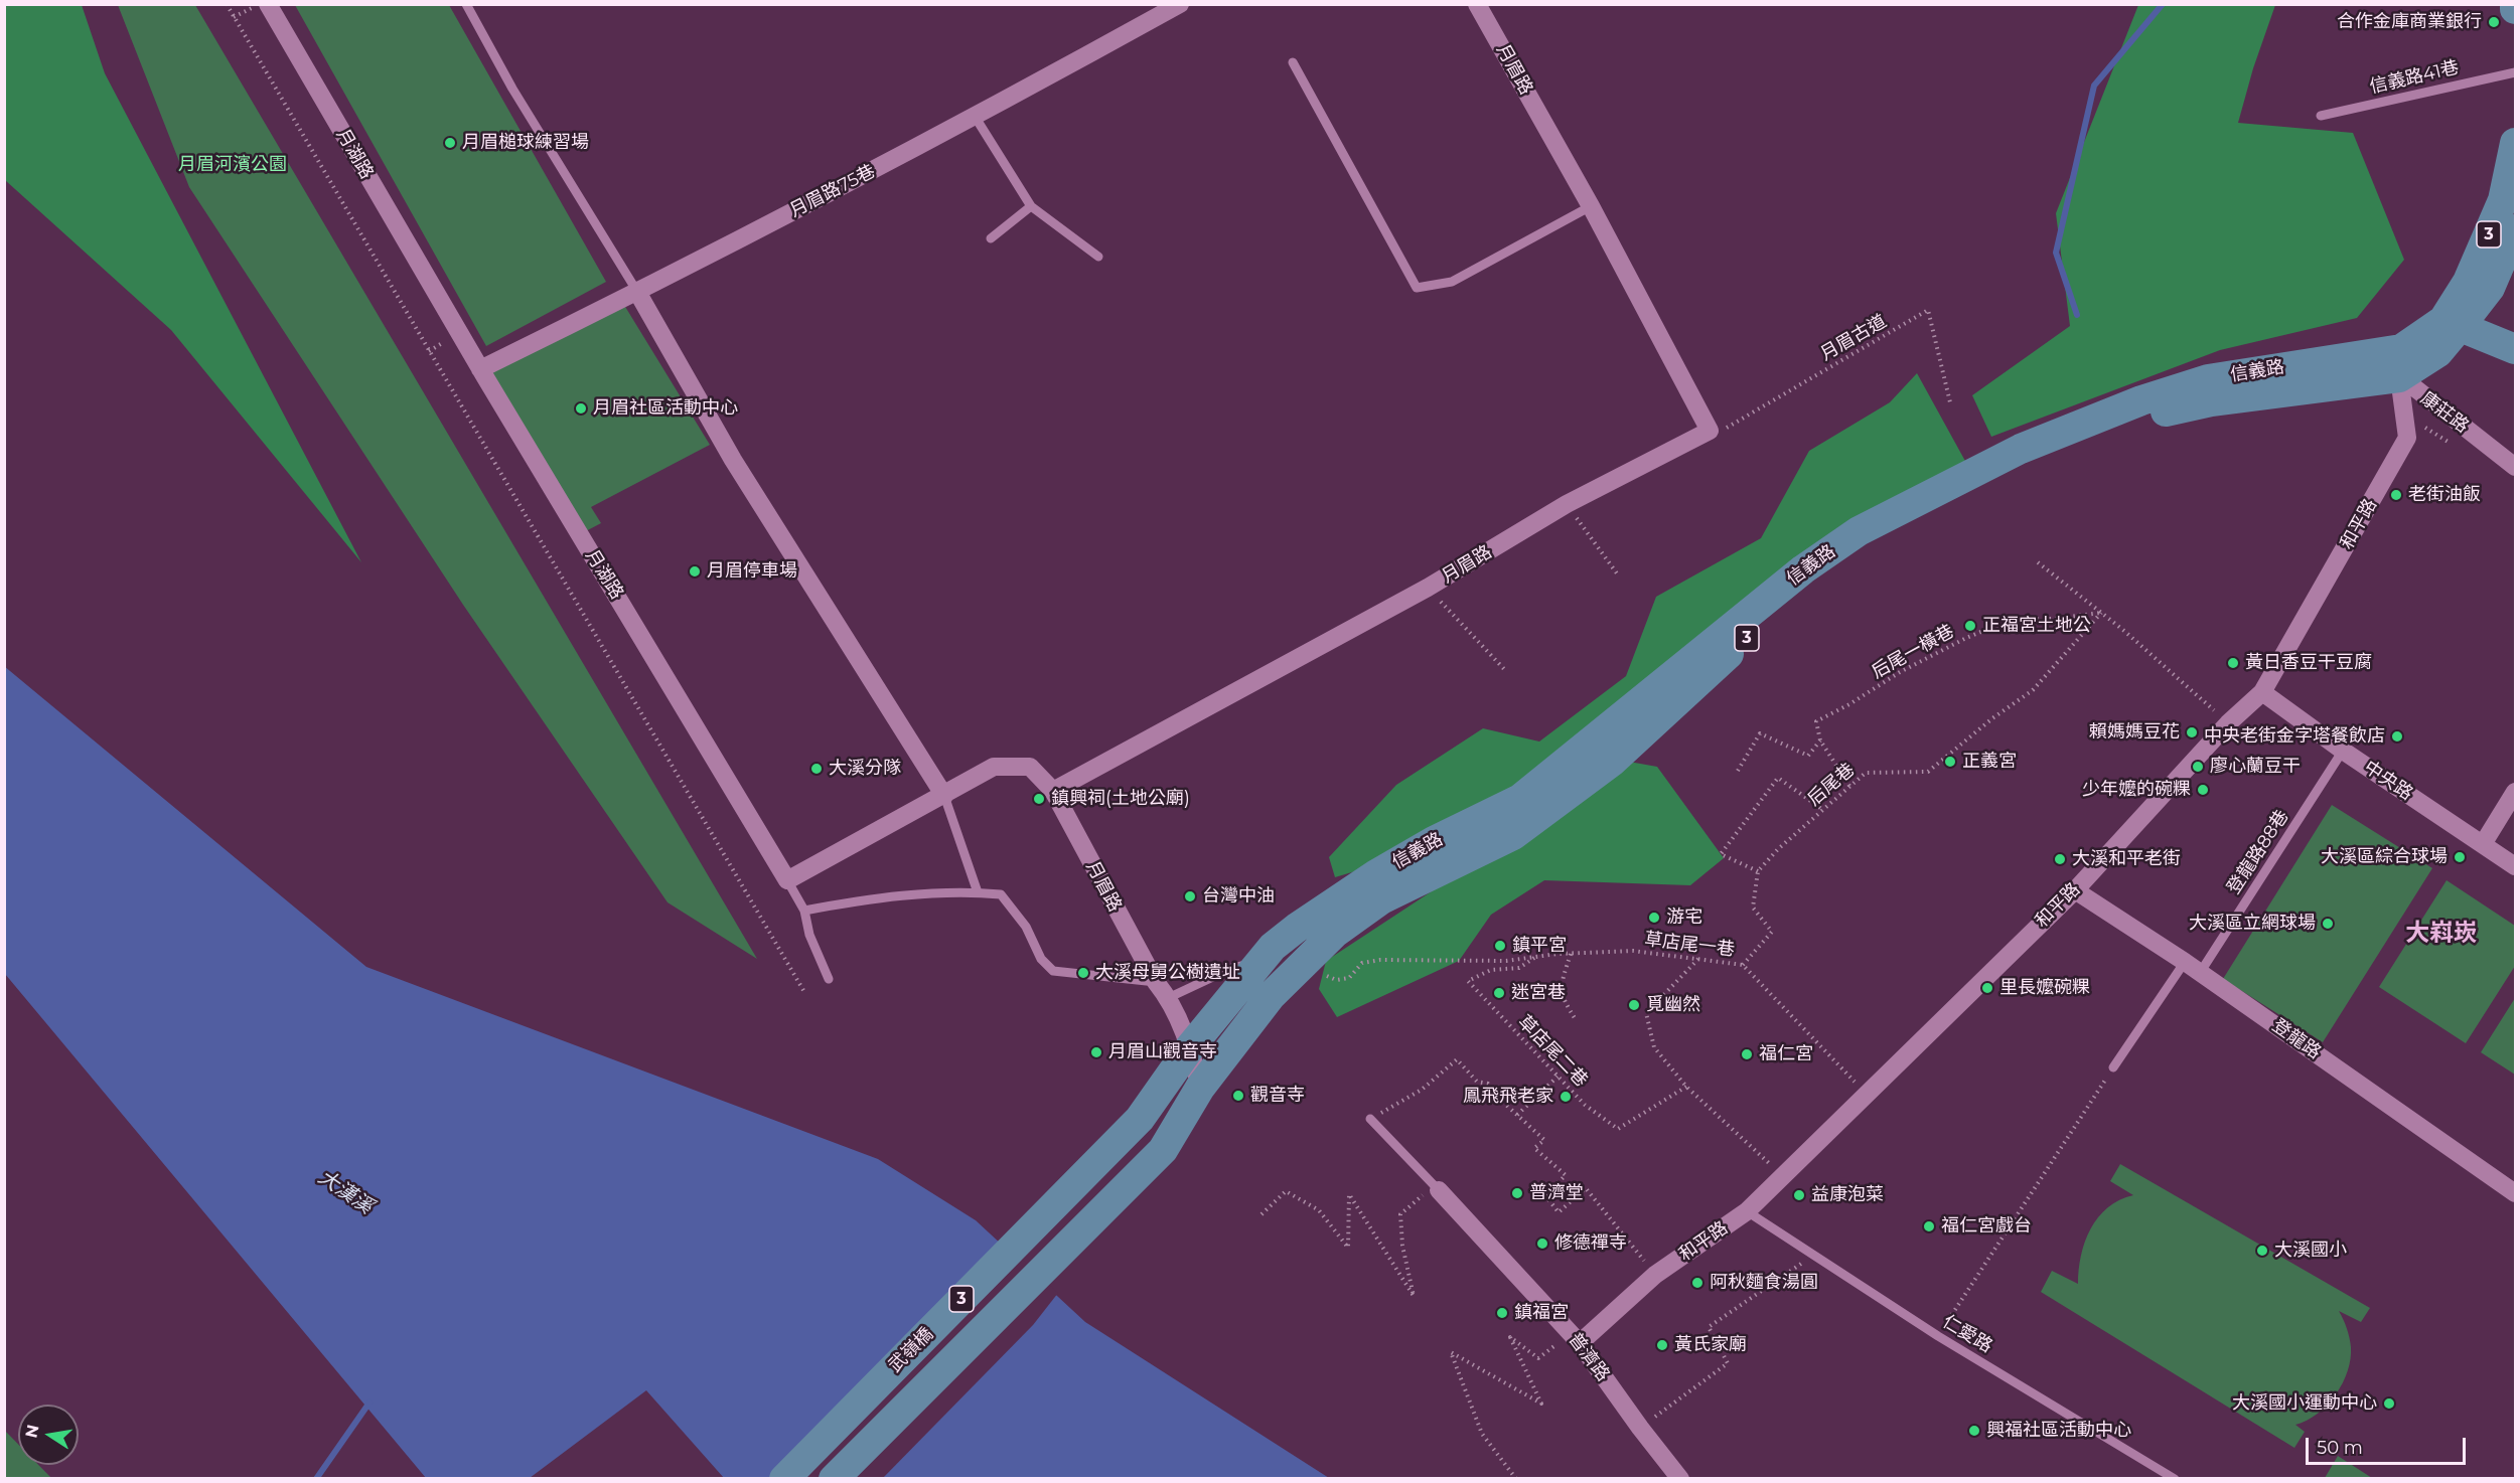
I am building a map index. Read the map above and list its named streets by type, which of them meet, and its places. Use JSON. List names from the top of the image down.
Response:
{
  "streets": {
    "main road": ["3", "信義路", "武嶺橋"],
    "street": [
      "月眉路",
      "月湖路",
      "月眉路75巷",
      "康莊路",
      "和平路",
      "中央路",
      "登龍路",
      "普濟路"
    ],
    "lane": ["信義路41巷", "登龍路88巷", "仁愛路"],
    "path": [
      "月眉古道",
      "后尾一橫巷",
      "后尾巷",
      "草店尾一巷",
      "草店尾二巷"
    ]
  },
  "crossings": [
    ["月眉路", "月眉古道"],
    ["月眉路", "信義路"],
    ["月湖路", "月眉路75巷"],
    ["信義路", "康莊路"],
    ["信義路", "和平路"],
    ["信義路", "武嶺橋"],
    ["康莊路", "和平路"],
    ["和平路", "中央路"],
    ["和平路", "草店尾一巷"],
    ["和平路", "登龍路"],
    ["和平路", "仁愛路"],
    ["和平路", "普濟路"],
    ["后尾一橫巷", "后尾巷"],
    ["中央路", "登龍路88巷"],
    ["登龍路88巷", "登龍路"],
    ["草店尾一巷", "草店尾二巷"]
  ],
  "districts": ["大嵙崁"],
  "water": ["大漢溪"],
  "parks": ["月眉河濱公園"],
  "places": [
    "合作金庫商業銀行",
    "月眉槌球練習場",
    "月眉社區活動中心",
    "老街油飯",
    "月眉停車場",
    "正福宮土地公",
    "黃日香豆干豆腐",
    "賴媽媽豆花",
    "中央老街金字塔餐飲店",
    "正義宮",
    "廖心蘭豆干",
    "大溪分隊",
    "少年嬤的碗粿",
    "鎮興祠(土地公廟)",
    "大溪區綜合球場",
    "大溪和平老街",
    "台灣中油",
    "游宅",
    "大溪區立網球場",
    "鎮平宮",
    "大溪母舅公樹遺址",
    "里長嬤碗粿",
    "迷宮巷",
    "覓幽然",
    "月眉山觀音寺",
    "福仁宮",
    "觀音寺",
    "鳳飛飛老家",
    "普濟堂",
    "益康泡菜",
    "福仁宮戲台",
    "修德禪寺",
    "大溪國小",
    "阿秋麵食湯圓",
    "鎮福宮",
    "黃氏家廟",
    "大溪國小運動中心",
    "興福社區活動中心"
  ],
  "scale_bar": "50 m",
  "north": "left"
}
